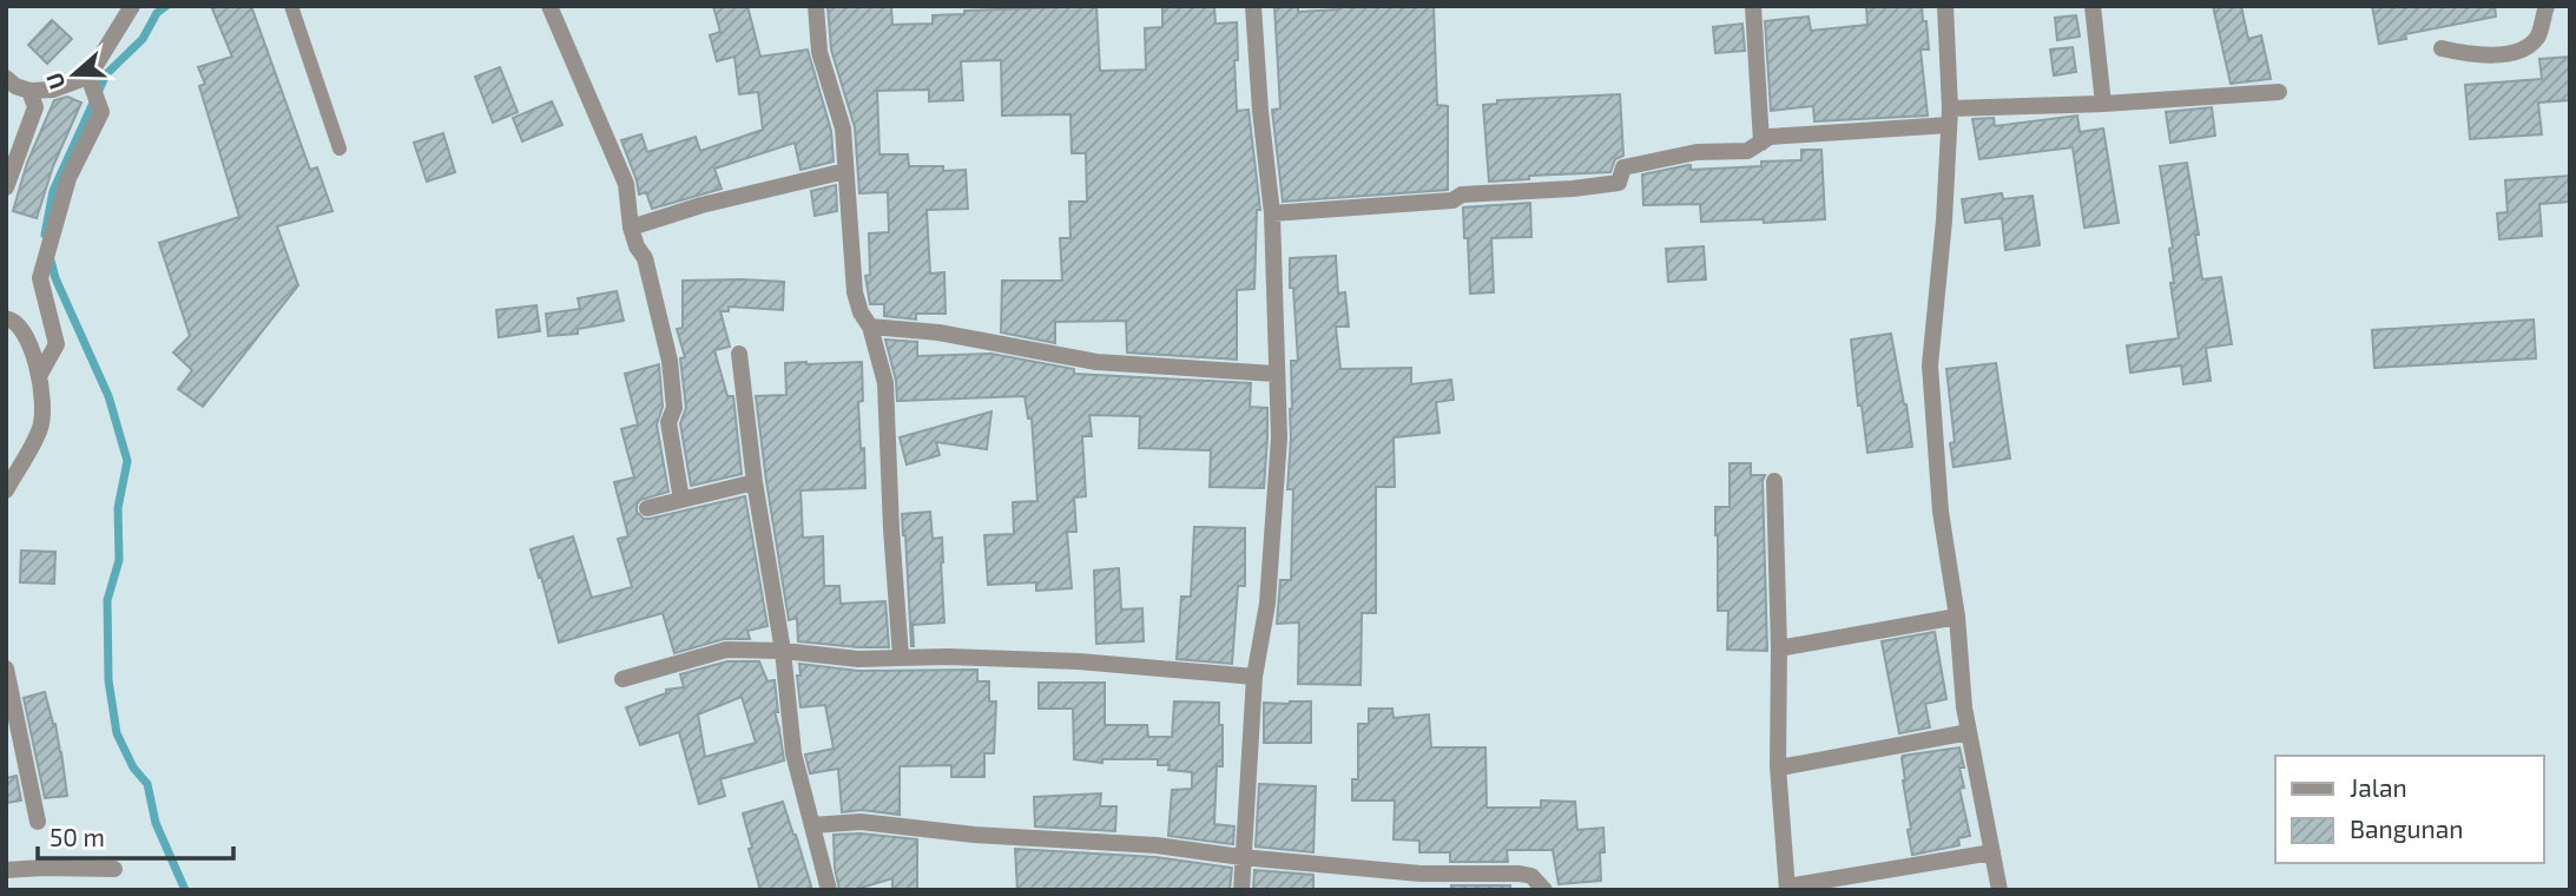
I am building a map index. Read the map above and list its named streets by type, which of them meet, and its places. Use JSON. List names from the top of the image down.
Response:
{
  "legend": ["Jalan", "Bangunan"],
  "scale_bar": "50 m",
  "north": "left"
}
